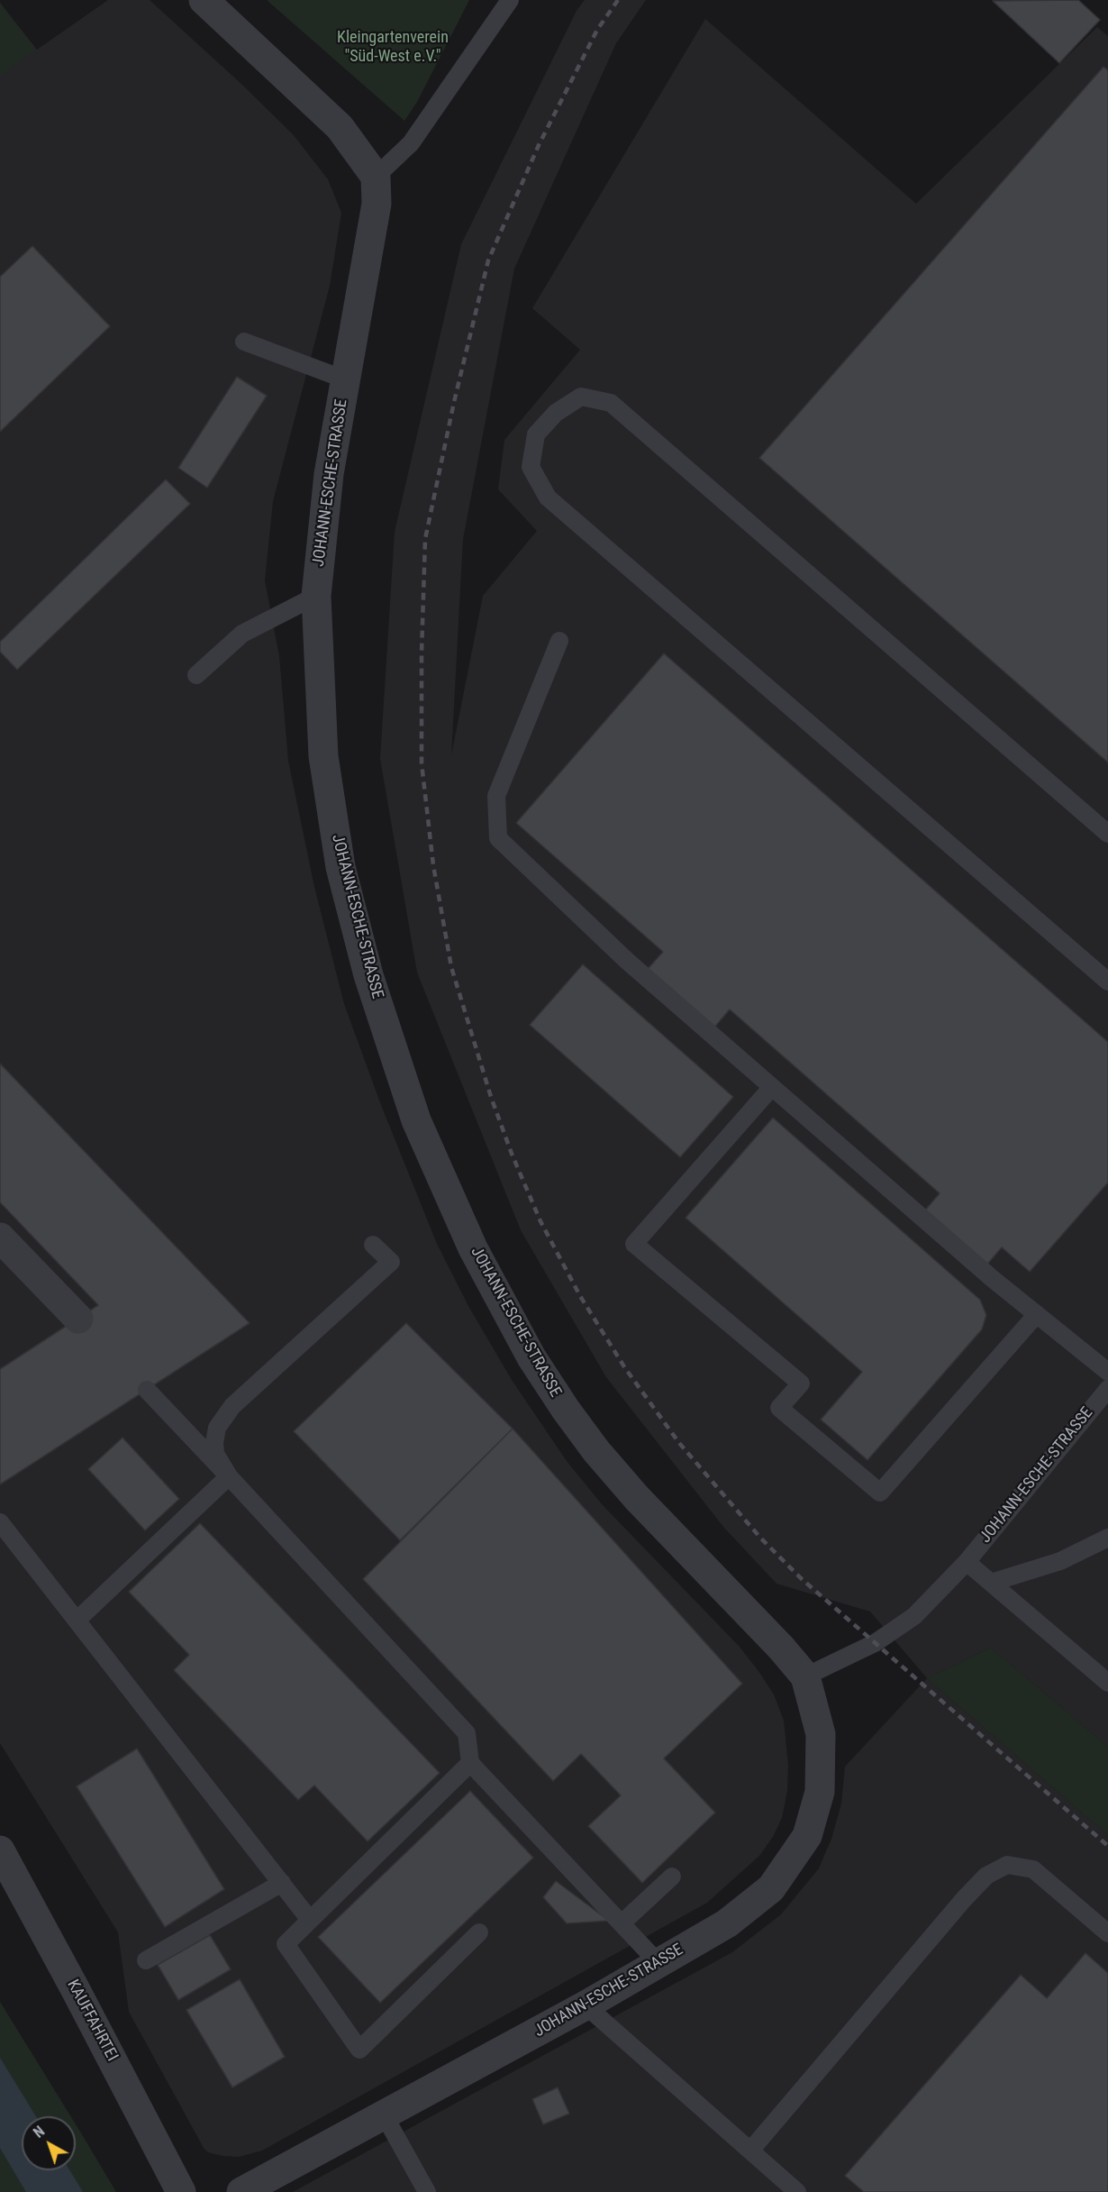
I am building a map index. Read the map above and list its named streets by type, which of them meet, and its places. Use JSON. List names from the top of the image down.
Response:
{
  "streets": {
    "street": ["JOHANN-ESCHE-STRASSE", "KAUFFAHRTEI"]
  },
  "parks": ["Kleingartenverein \"Süd-West e.V.\""],
  "north": "top left"
}
